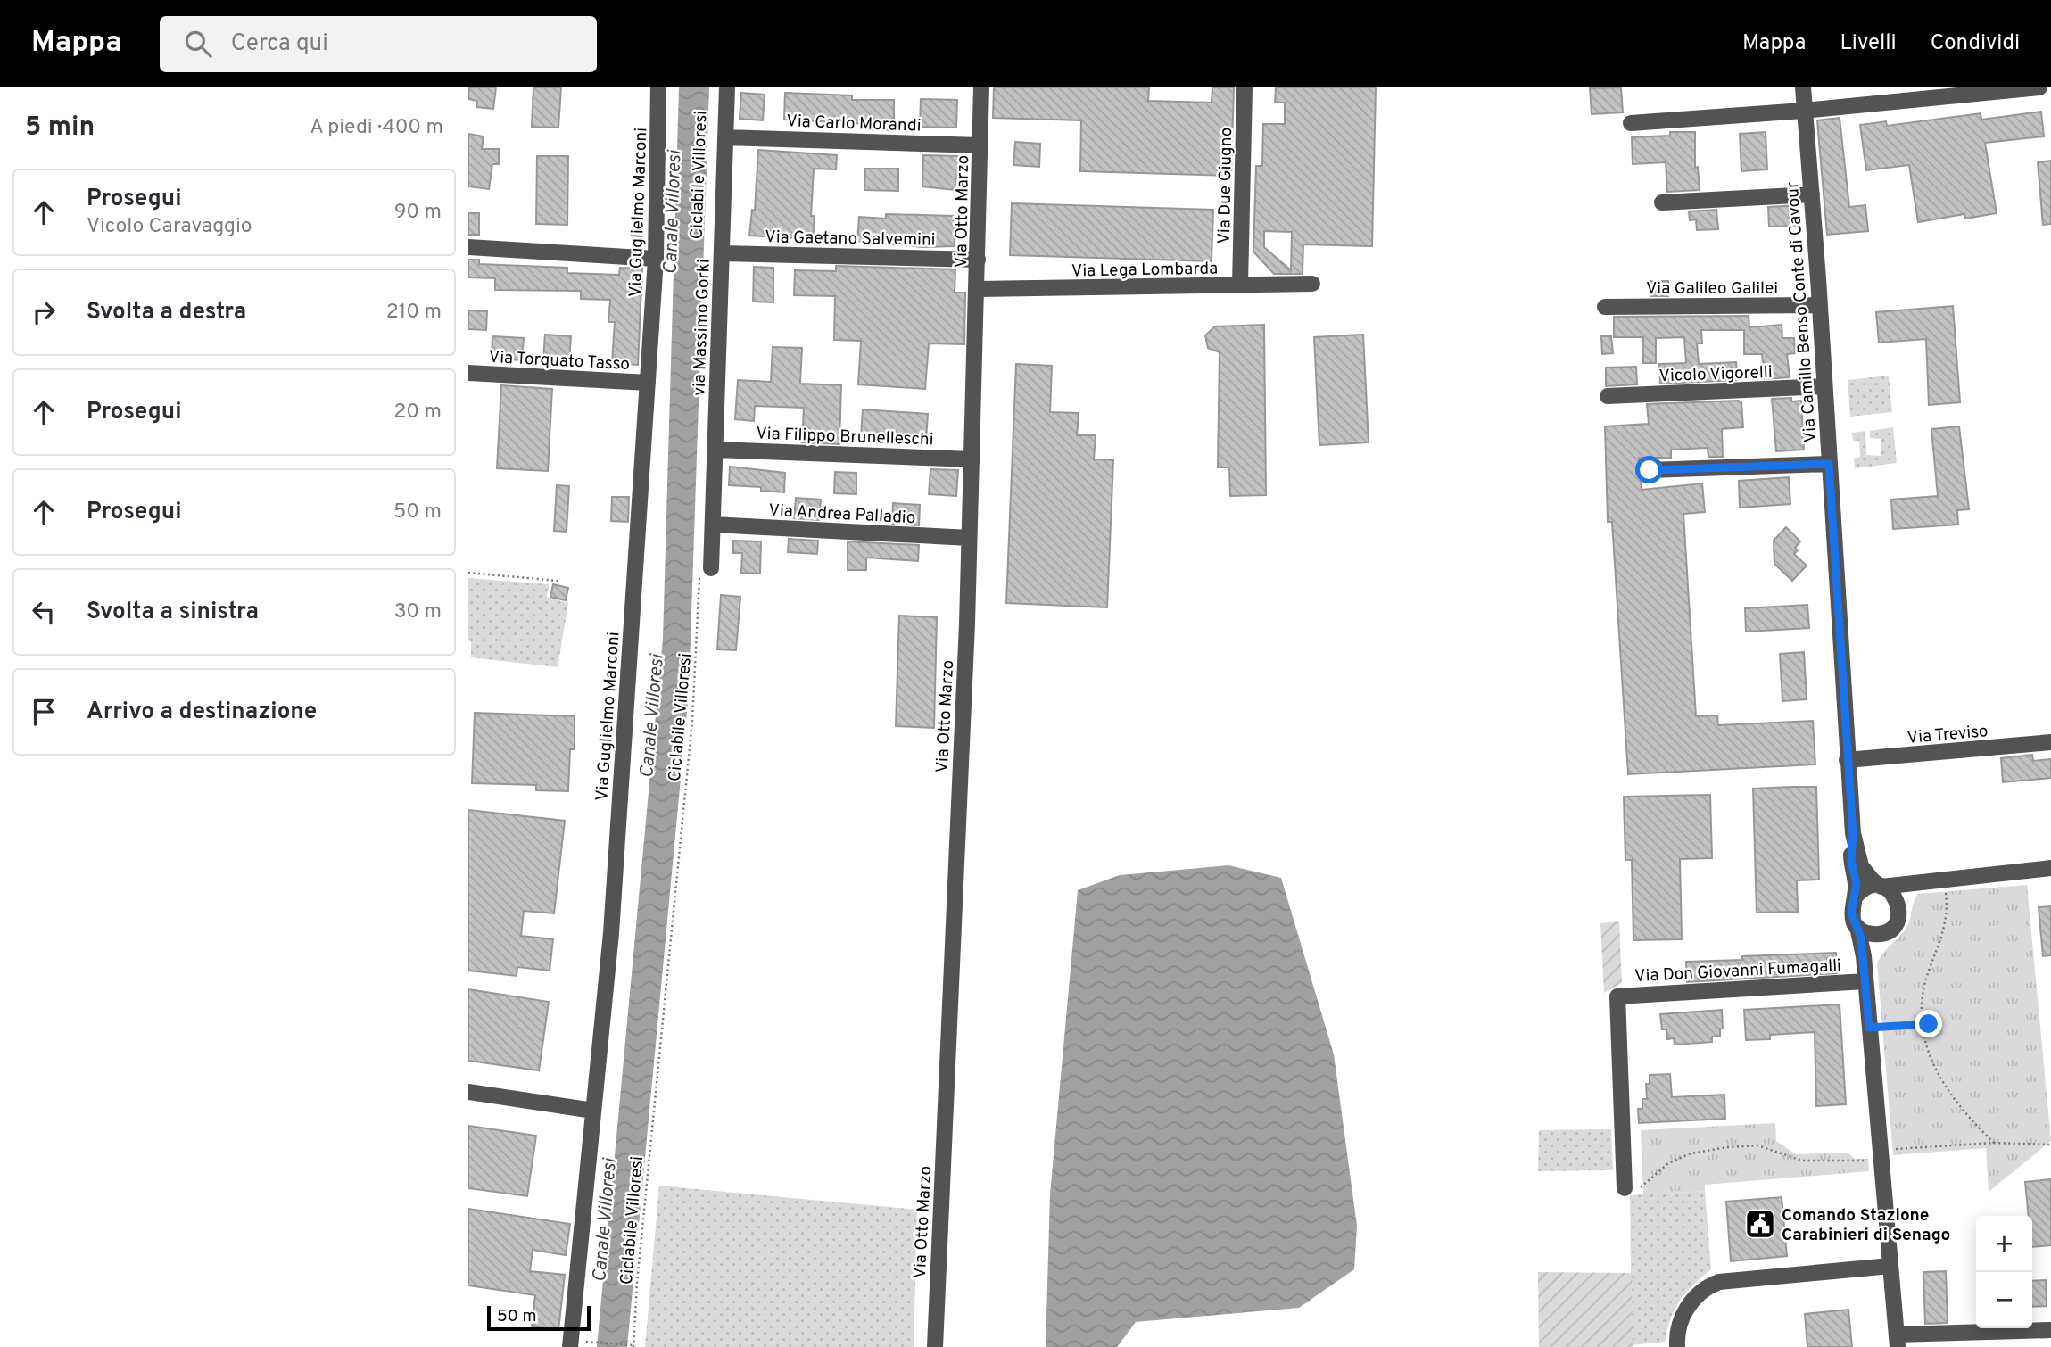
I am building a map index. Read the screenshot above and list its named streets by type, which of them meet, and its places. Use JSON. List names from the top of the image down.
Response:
{
  "streets": {
    "street": [
      "Via Carlo Morandi",
      "Via Due Giugno",
      "Via Otto Marzo",
      "Via Guglielmo Marconi",
      "Via Gaetano Salvemini",
      "Via Lega Lombarda",
      "Via Galileo Galilei",
      "Via Camillo Benso Conte di Cavour",
      "via Massimo Gorki",
      "Via Torquato Tasso",
      "Vicolo Vigorelli",
      "Via Filippo Brunelleschi",
      "Via Andrea Palladio",
      "Via Treviso",
      "Via Don Giovanni Fumagalli"
    ],
    "path": ["Ciclabile Villoresi"]
  },
  "crossings": [
    ["Via Carlo Morandi", "Via Otto Marzo"],
    ["Via Carlo Morandi", "via Massimo Gorki"],
    ["Ciclabile Villoresi", "via Massimo Gorki"],
    ["Via Due Giugno", "Via Lega Lombarda"],
    ["Via Otto Marzo", "Via Gaetano Salvemini"],
    ["Via Otto Marzo", "Via Lega Lombarda"],
    ["Via Otto Marzo", "Via Filippo Brunelleschi"],
    ["Via Otto Marzo", "Via Andrea Palladio"],
    ["Via Guglielmo Marconi", "Via Torquato Tasso"],
    ["Via Gaetano Salvemini", "via Massimo Gorki"],
    ["Via Galileo Galilei", "Via Camillo Benso Conte di Cavour"],
    ["Via Camillo Benso Conte di Cavour", "Vicolo Vigorelli"],
    ["Via Camillo Benso Conte di Cavour", "Via Treviso"],
    ["via Massimo Gorki", "Via Filippo Brunelleschi"],
    ["via Massimo Gorki", "Via Andrea Palladio"]
  ],
  "water": ["Canale Villoresi"],
  "places": {
    "public building": ["Comando Stazione Carabinieri di Senago"]
  },
  "scale_bar": "50 m",
  "page": {
    "header": "Mappa",
    "search": "Cerca qui",
    "nav": ["Mappa", "Livelli", "Condividi"],
    "heading": ["5 min", "A piedi · 400 m"],
    "list": [
      ["Prosegui", "Vicolo Caravaggio", "90 m"],
      ["Svolta a destra", "210 m"],
      ["Prosegui", "20 m"],
      ["Prosegui", "50 m"],
      ["Svolta a sinistra", "30 m"],
      "Arrivo a destinazione"
    ],
    "map_buttons": ["+", "−"],
    "scale": "50 m"
  }
}
